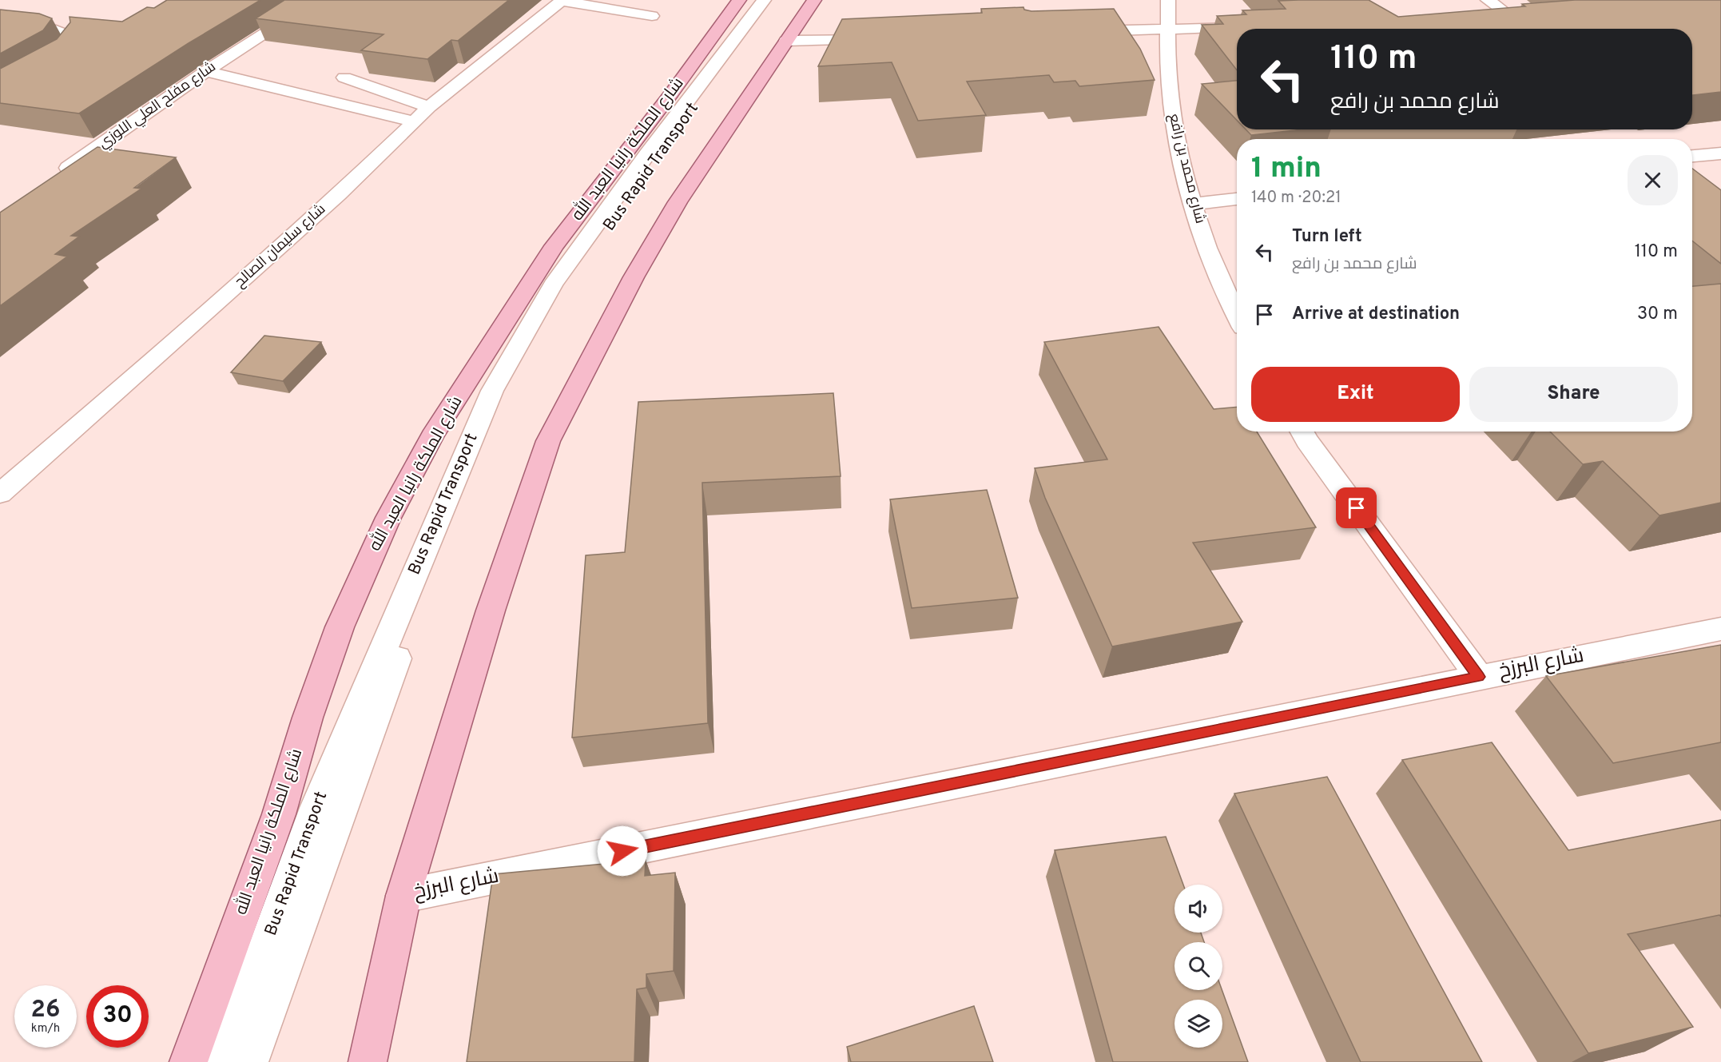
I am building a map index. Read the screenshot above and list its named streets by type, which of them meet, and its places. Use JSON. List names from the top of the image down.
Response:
{
  "streets": {
    "main road": ["شارع الملكة رانيا العبد الله"],
    "street": [
      "شارع مفلح العلي اللوزي",
      "Bus Rapid Transport",
      "شارع محمد بن رافع",
      "شارع سليمان الصالح",
      "شارع البرزخ"
    ]
  },
  "page": {
    "turn": ["110 m", "شارع محمد بن رافع"],
    "heading": ["1 min", "140 m · 20:21"],
    "list": [
      {
        "name": "Turn left",
        "note": "شارع محمد بن رافع",
        "value": "110 m"
      },
      {
        "name": "Arrive at destination",
        "value": "30 m"
      }
    ],
    "buttons": ["Exit", "Share"],
    "speed": "26 km/h",
    "limit": "30"
  }
}
